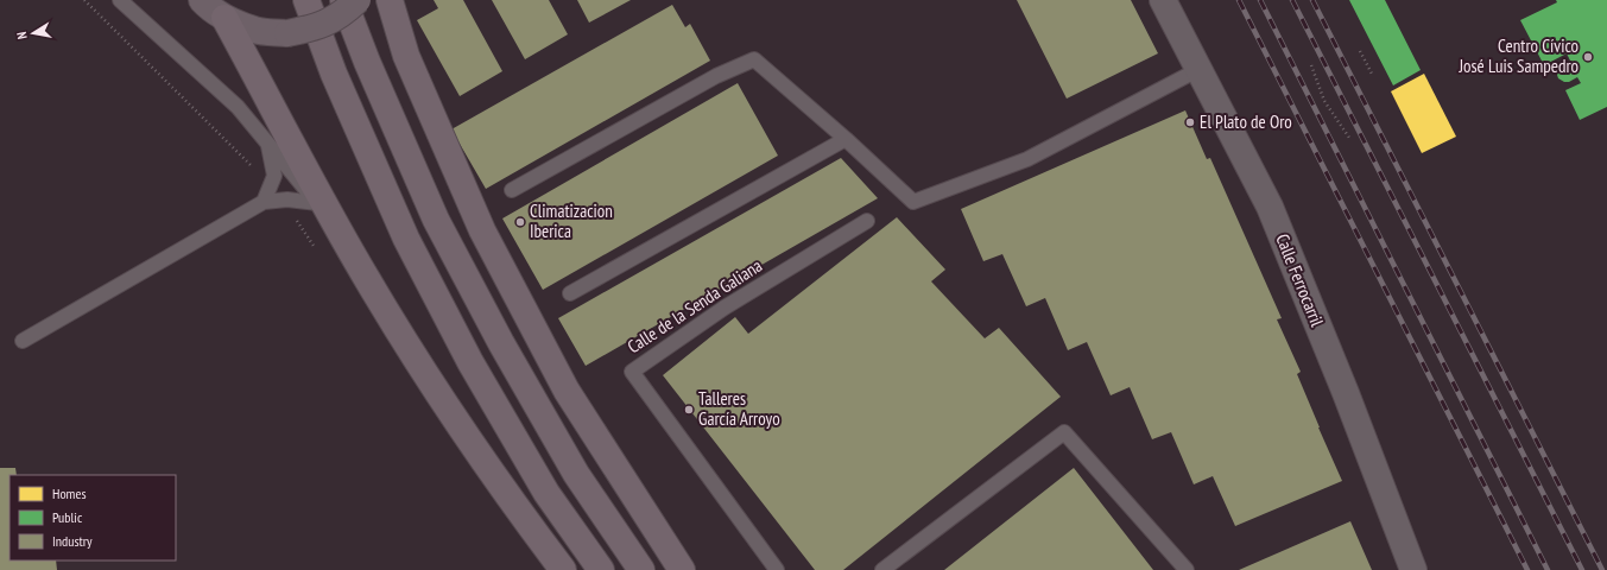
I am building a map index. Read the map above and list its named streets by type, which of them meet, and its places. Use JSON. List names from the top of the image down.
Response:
{
  "streets": {
    "street": ["Calle Ferrocarril"],
    "lane": ["Calle de la Senda Galiana"]
  },
  "places": [
    "Centro Cívico José Luis Sampedro",
    "El Plato de Oro",
    "Climatizacion Iberica",
    "Talleres García Arroyo"
  ],
  "legend": ["Homes", "Public", "Industry"],
  "north": "left"
}
